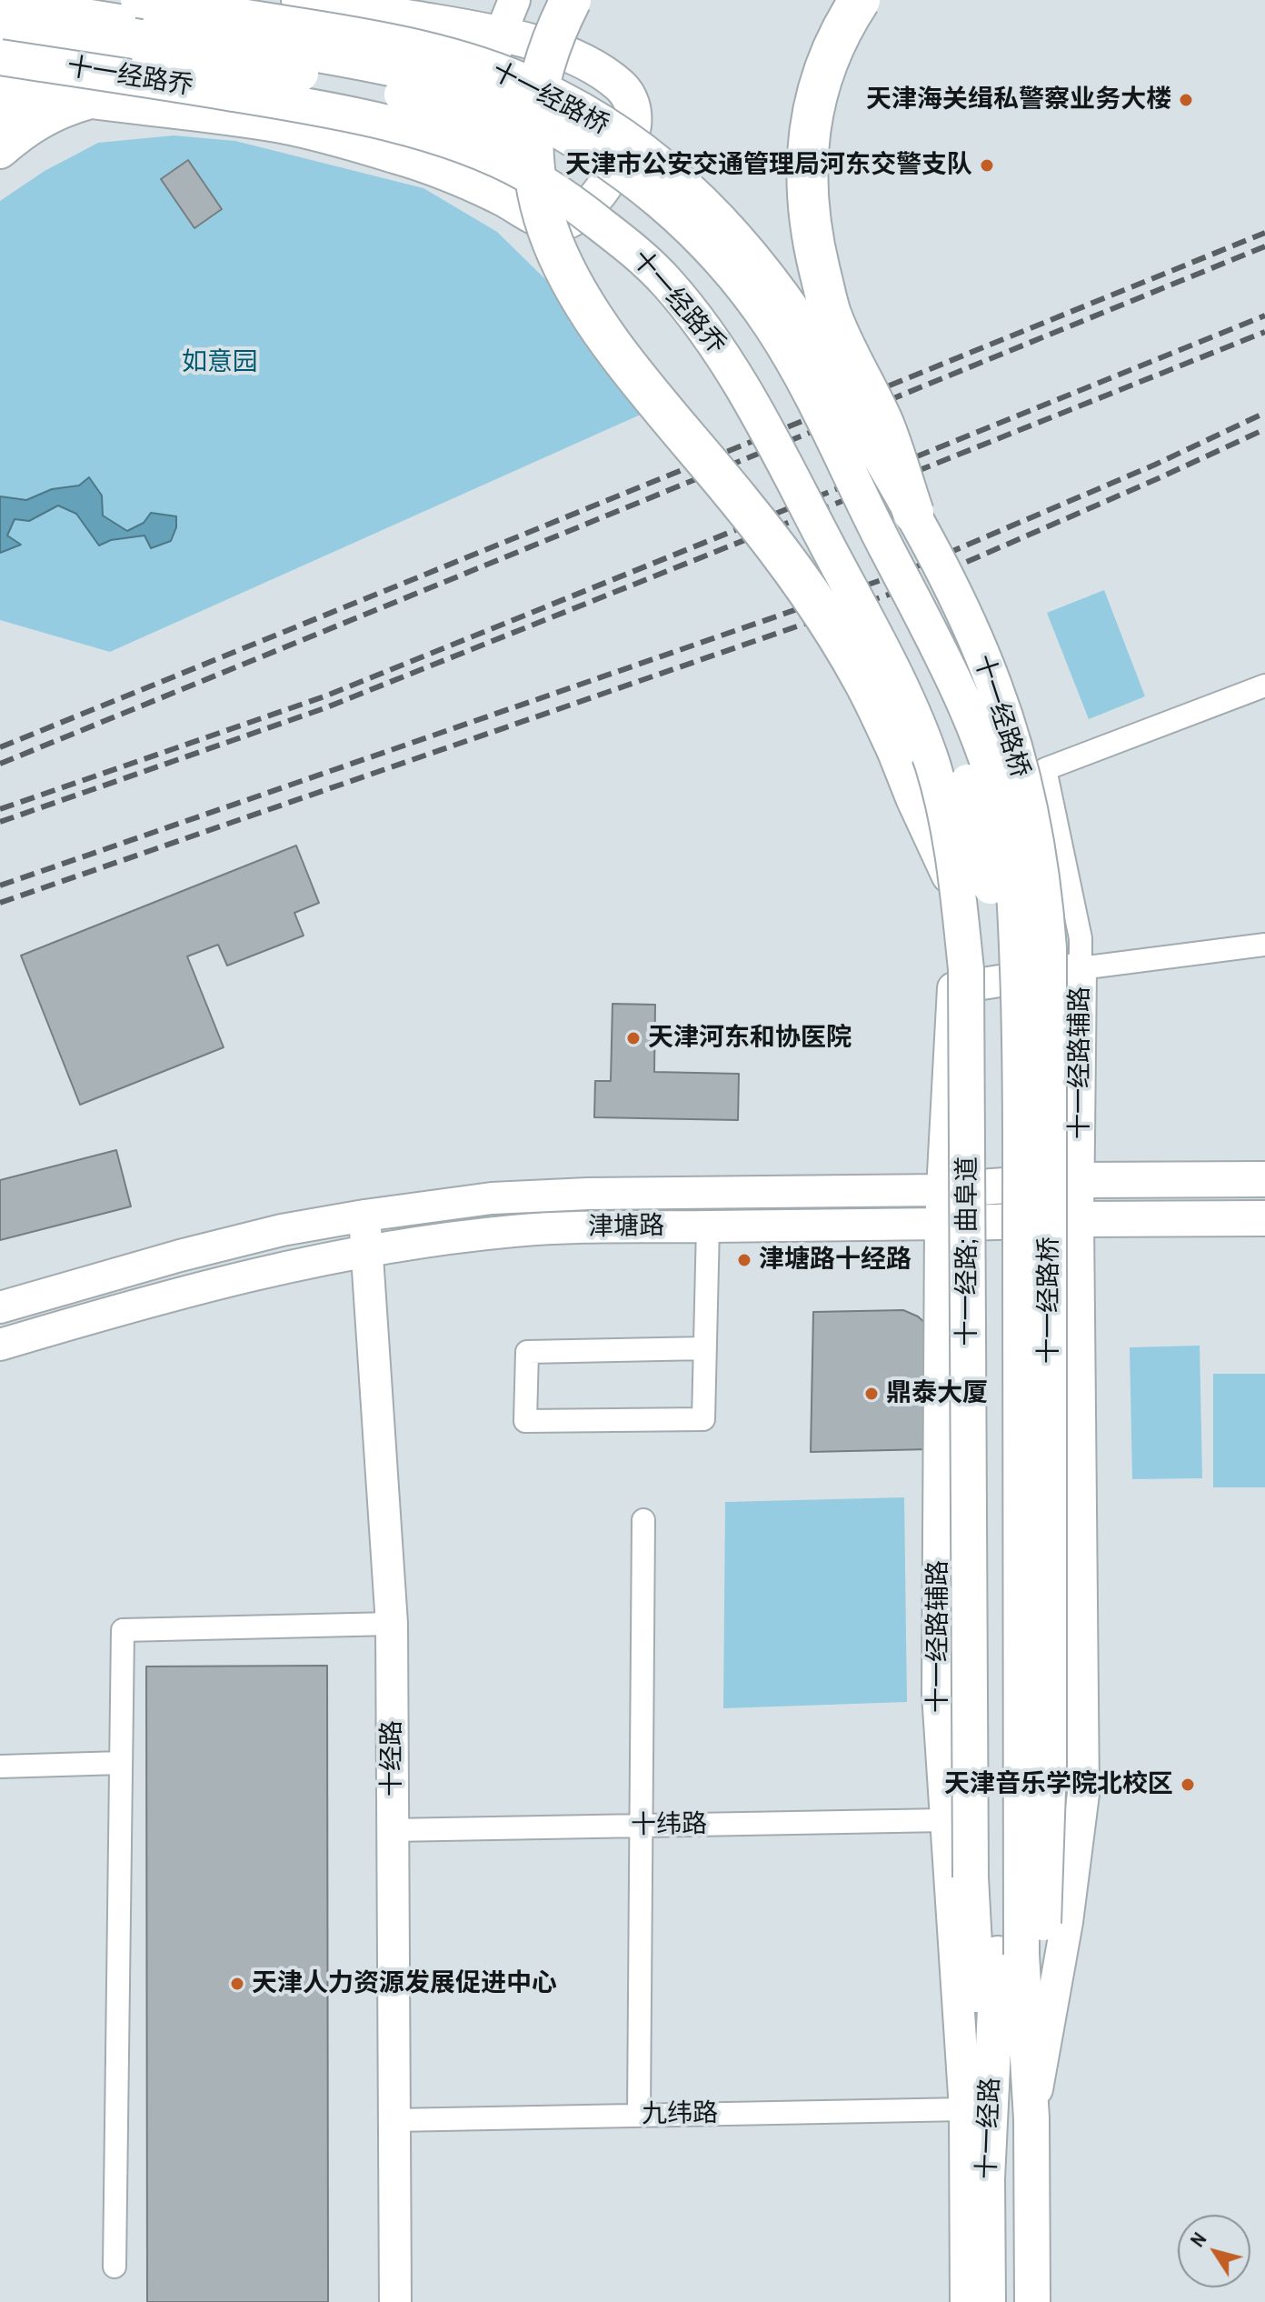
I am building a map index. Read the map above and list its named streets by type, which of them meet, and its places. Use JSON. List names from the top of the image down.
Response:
{
  "streets": {
    "main road": [
      "十一经路乔",
      "十一经路桥",
      "十一经路辅路",
      "津塘路",
      "十一经路; 曲阜道",
      "十经路",
      "十一经路"
    ],
    "street": ["十纬路", "九纬路"]
  },
  "crossings": [
    ["十一经路乔", "十一经路; 曲阜道"],
    ["十一经路桥", "十一经路辅路"],
    ["十一经路桥", "十一经路"],
    ["十一经路辅路", "津塘路"],
    ["十一经路辅路", "十纬路"],
    ["十一经路辅路", "九纬路"],
    ["十一经路辅路", "十一经路"],
    ["津塘路", "十经路"],
    ["十一经路; 曲阜道", "十一经路"],
    ["十经路", "十纬路"],
    ["十经路", "九纬路"]
  ],
  "parks": ["如意园"],
  "places": [
    "天津海关缉私警察业务大楼",
    "天津市公安交通管理局河东交警支队",
    "天津河东和协医院",
    "津塘路十经路",
    "鼎泰大厦",
    "天津音乐学院北校区",
    "天津人力资源发展促进中心"
  ],
  "north": "top left"
}
